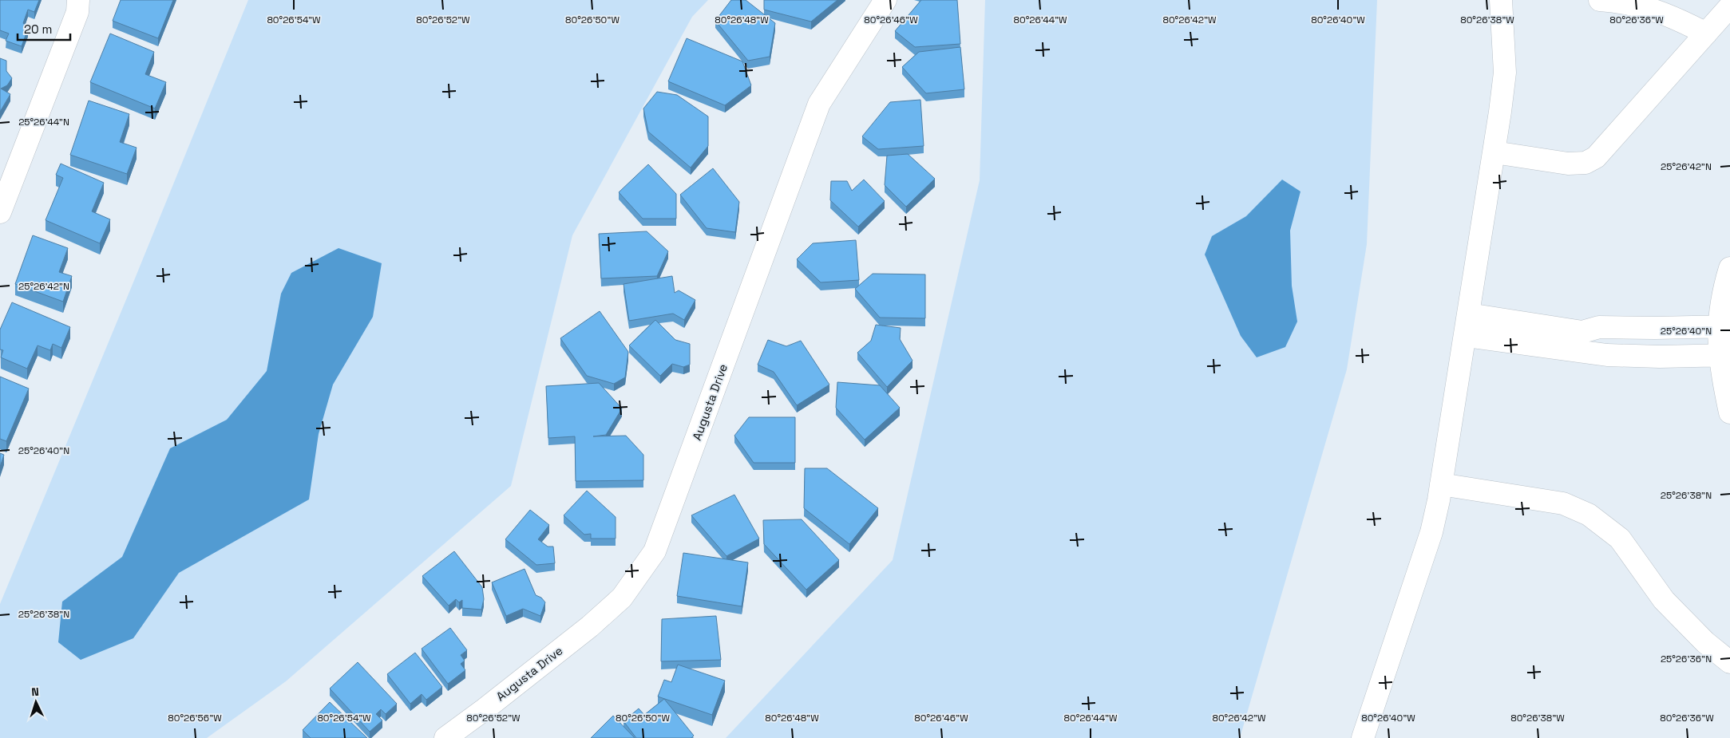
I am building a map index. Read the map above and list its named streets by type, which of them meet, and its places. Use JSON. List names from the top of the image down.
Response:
{
  "streets": {
    "street": ["Augusta Drive"]
  },
  "scale_bar": "20 m",
  "north": "top",
  "coordinates": [
    "80°26'54\"W",
    "80°26'52\"W",
    "80°26'50\"W",
    "80°26'48\"W",
    "80°26'46\"W",
    "80°26'44\"W",
    "80°26'42\"W",
    "80°26'40\"W",
    "80°26'38\"W",
    "80°26'36\"W",
    "25°26'44\"N",
    "25°26'42\"N",
    "25°26'40\"N",
    "25°26'38\"N",
    "25°26'36\"N",
    "80°26'56\"W"
  ]
}
